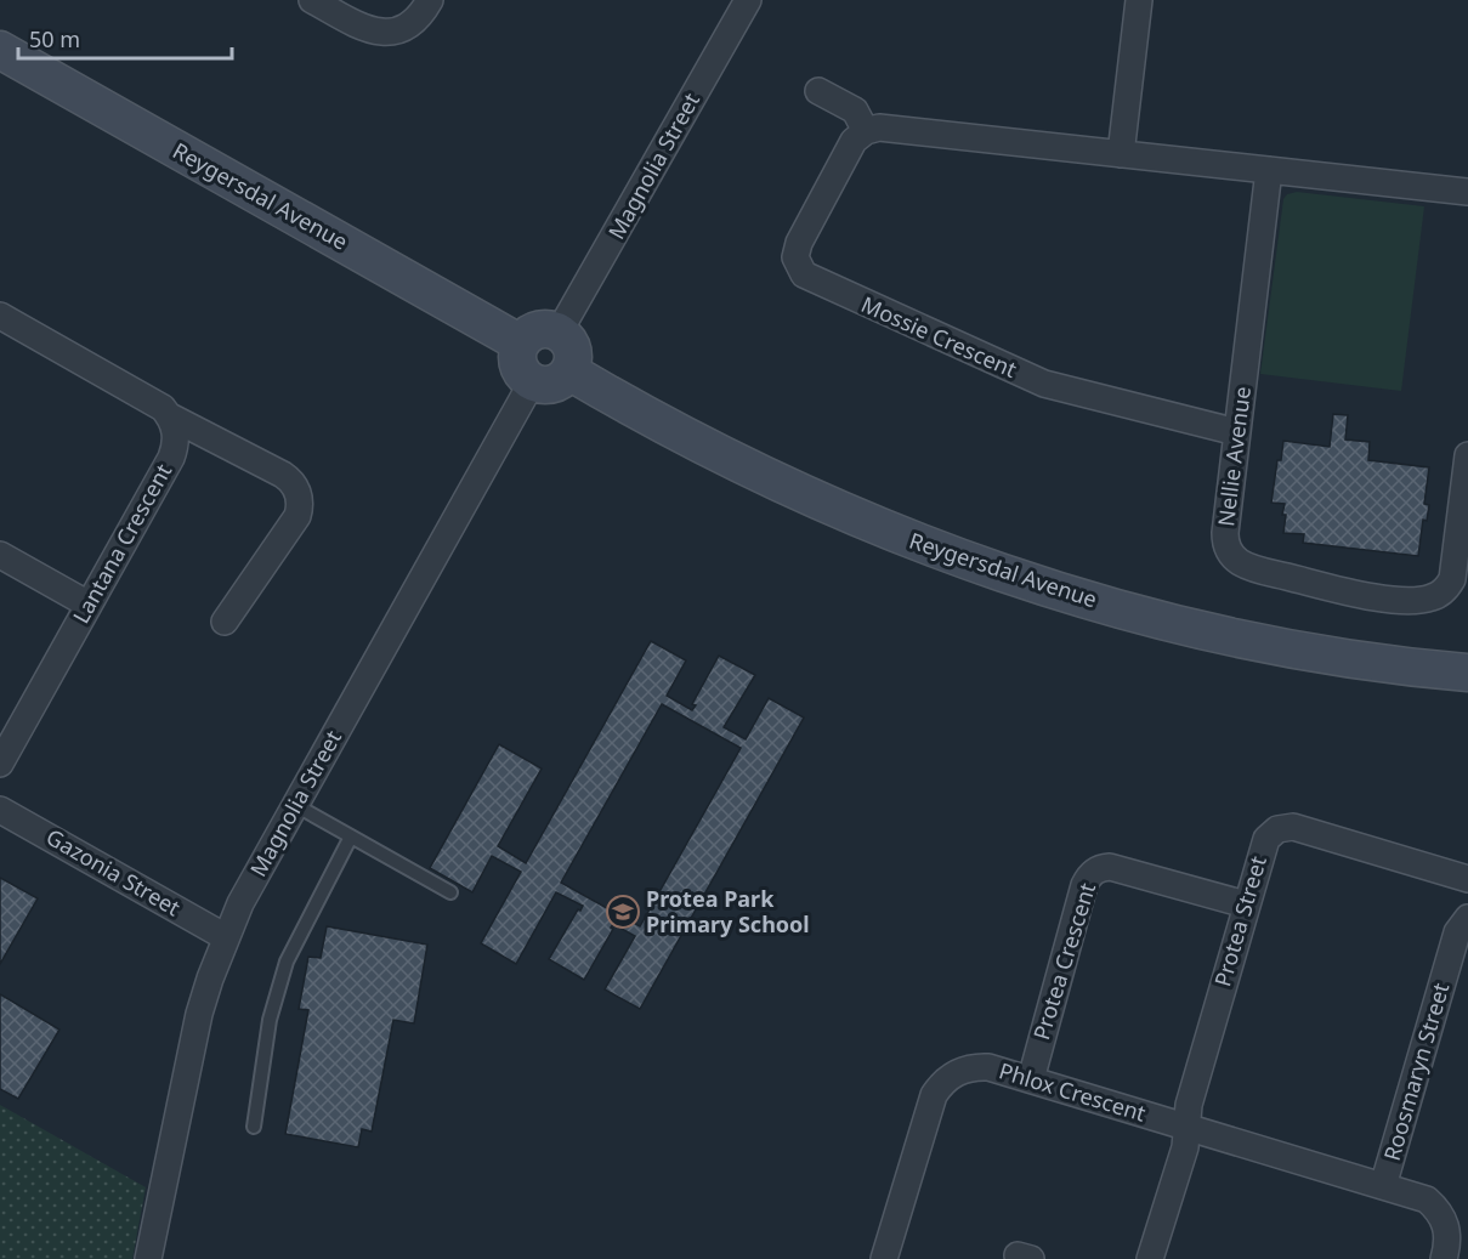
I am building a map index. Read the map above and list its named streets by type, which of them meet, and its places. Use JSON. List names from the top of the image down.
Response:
{
  "streets": {
    "main road": ["Reygersdal Avenue"],
    "street": [
      "Magnolia Street",
      "Mossie Crescent",
      "Nellie Avenue",
      "Lantana Crescent",
      "Gazonia Street",
      "Protea Street",
      "Protea Crescent",
      "Roosmaryn Street",
      "Phlox Crescent"
    ]
  },
  "crossings": [
    ["Magnolia Street", "Reygersdal Avenue"],
    ["Magnolia Street", "Gazonia Street"],
    ["Mossie Crescent", "Nellie Avenue"],
    ["Protea Street", "Protea Crescent"],
    ["Protea Street", "Phlox Crescent"],
    ["Protea Crescent", "Phlox Crescent"],
    ["Roosmaryn Street", "Phlox Crescent"]
  ],
  "places": {
    "school or university": ["Protea Park Primary School"]
  },
  "scale_bar": "50 m"
}
